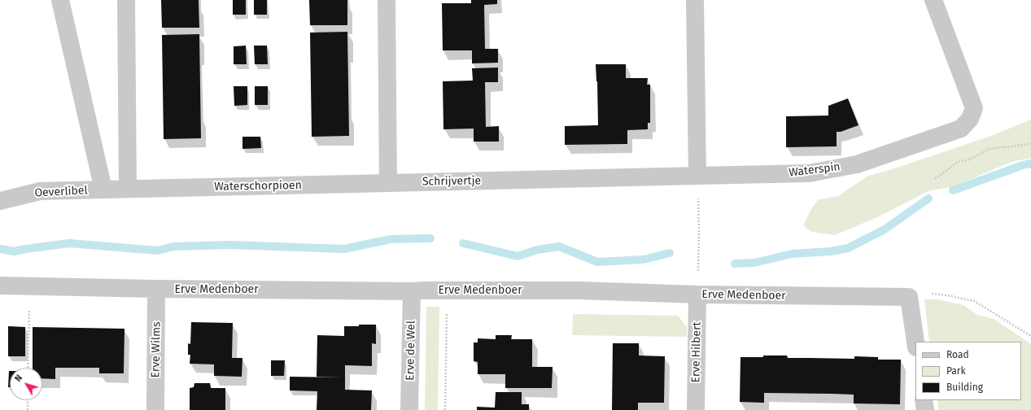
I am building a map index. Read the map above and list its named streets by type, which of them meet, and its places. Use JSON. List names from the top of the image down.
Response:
{
  "streets": {
    "street": [
      "Waterspin",
      "Schrijvertje",
      "Waterschorpioen",
      "Oeverlibel",
      "Erve Medenboer",
      "Erve Wilms",
      "Erve de Wel",
      "Erve Hilbert"
    ]
  },
  "crossings": [
    ["Waterspin", "Schrijvertje"],
    ["Schrijvertje", "Waterschorpioen"],
    ["Waterschorpioen", "Oeverlibel"],
    ["Erve Medenboer", "Erve Wilms"],
    ["Erve Medenboer", "Erve de Wel"],
    ["Erve Medenboer", "Erve Hilbert"]
  ],
  "legend": ["Road", "Park", "Building"],
  "north": "top left"
}
